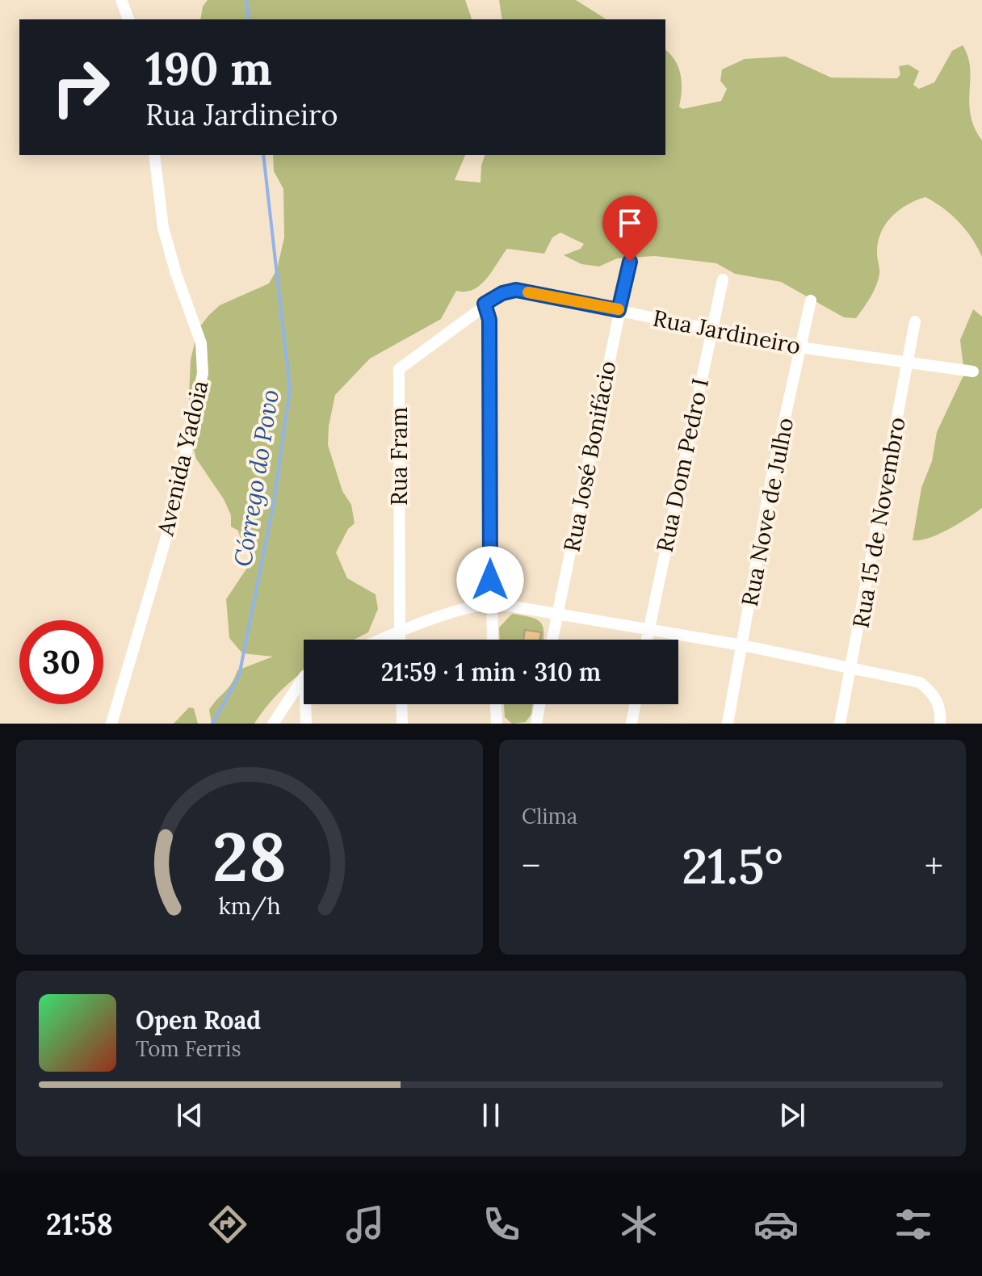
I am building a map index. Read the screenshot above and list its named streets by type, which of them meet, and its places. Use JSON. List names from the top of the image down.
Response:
{
  "streets": {
    "street": [
      "Rua Jardineiro",
      "Rua Fram",
      "Rua José Bonifácio",
      "Avenida Yadoia",
      "Rua Dom Pedro I",
      "Rua Nove de Julho",
      "Rua 15 de Novembro"
    ]
  },
  "crossings": [
    ["Rua Jardineiro", "Rua Fram"],
    ["Rua Jardineiro", "Rua José Bonifácio"],
    ["Rua Jardineiro", "Rua Dom Pedro I"],
    ["Rua Jardineiro", "Rua Nove de Julho"],
    ["Rua Jardineiro", "Rua 15 de Novembro"]
  ],
  "water": ["Córrego do Povo"],
  "page": {
    "turn": ["190 m", "Rua Jardineiro"],
    "limit": "30",
    "trip": "21:59 · 1 min · 310 m",
    "tile": "Clima",
    "heat": ["−", "21.5°", "+"],
    "song": ["Open Road", "Tom Ferris"],
    "tabs": "21:58",
    "gauge": ["28", "km/h"]
  }
}
